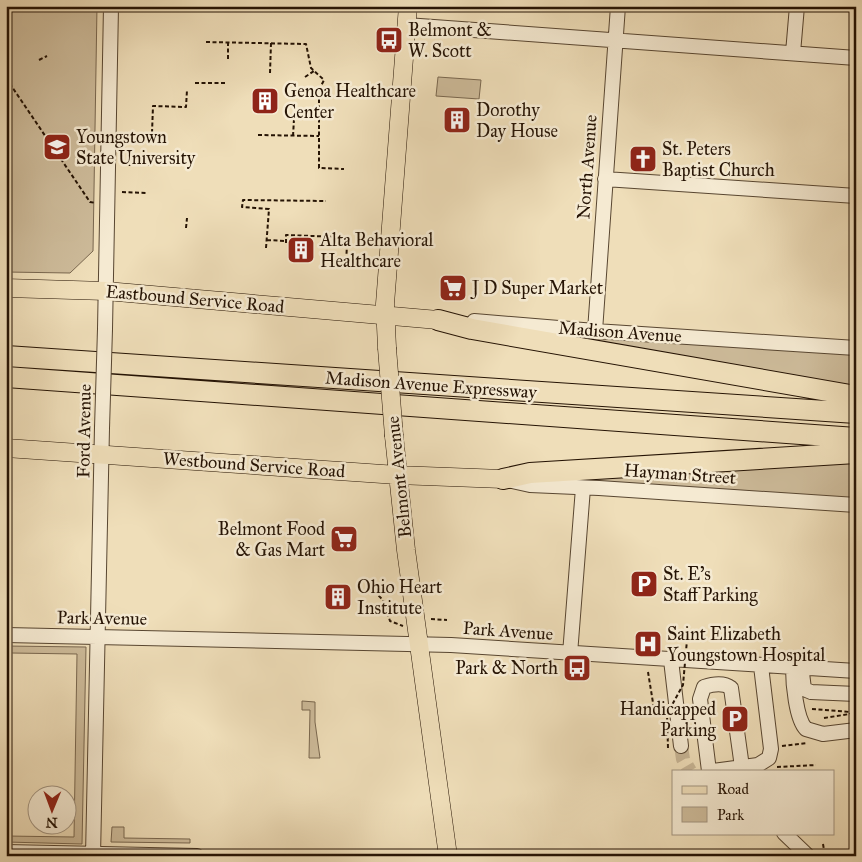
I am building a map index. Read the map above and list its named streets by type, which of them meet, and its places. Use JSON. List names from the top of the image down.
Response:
{
  "streets": {
    "highway": ["Madison Avenue Expressway"],
    "main road": [
      "Eastbound Service Road",
      "Madison Avenue",
      "Westbound Service Road",
      "Belmont Avenue"
    ],
    "street": [
      "North Avenue",
      "Ford Avenue",
      "Hayman Street",
      "Park Avenue"
    ]
  },
  "crossings": [
    ["North Avenue", "Madison Avenue"],
    ["Eastbound Service Road", "Madison Avenue"],
    ["Eastbound Service Road", "Ford Avenue"],
    ["Eastbound Service Road", "Belmont Avenue"],
    ["Madison Avenue", "Belmont Avenue"],
    ["Ford Avenue", "Westbound Service Road"],
    ["Ford Avenue", "Park Avenue"],
    ["Westbound Service Road", "Belmont Avenue"],
    ["Belmont Avenue", "Park Avenue"]
  ],
  "places": {
    "bus stop": ["Belmont & W. Scott", "Park & North"],
    "building": [
      "Genoa Healthcare Center",
      "Dorothy Day House",
      "Alta Behavioral Healthcare",
      "Ohio Heart Institute"
    ],
    "school or university": ["Youngstown State University"],
    "church": ["St. Peters Baptist Church"],
    "supermarket": ["J D Super Market", "Belmont Food & Gas Mart"],
    "parking": ["St. E's Staff Parking", "Handicapped Parking"],
    "hospital": ["Saint Elizabeth Youngstown Hospital"]
  },
  "legend": ["Road", "Park"],
  "north": "bottom"
}
